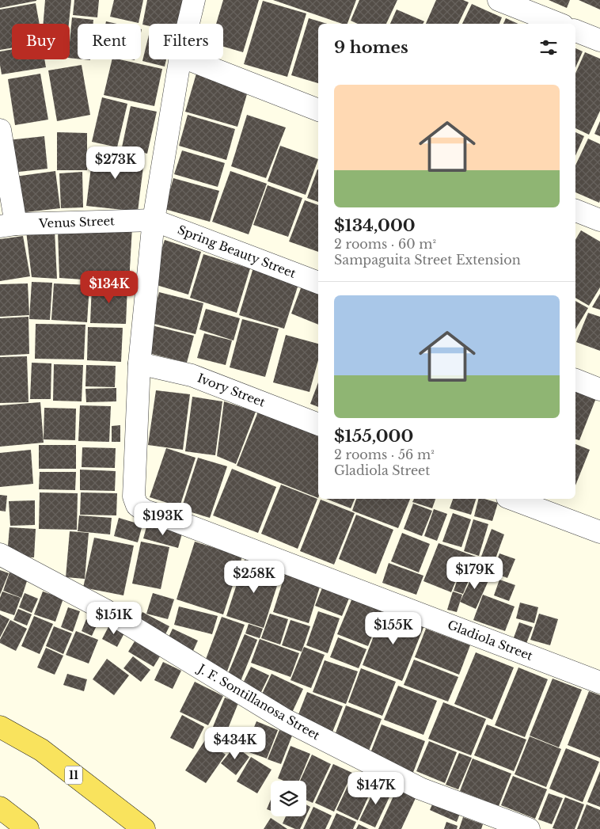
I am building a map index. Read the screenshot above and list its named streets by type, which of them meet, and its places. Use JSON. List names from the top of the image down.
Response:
{
  "streets": {
    "main road": ["11"],
    "street": [
      "Venus Street",
      "Spring Beauty Street",
      "Ivory Street",
      "Gladiola Street",
      "J. F. Sontillanosa Street"
    ]
  },
  "crossings": [
    ["Venus Street", "Spring Beauty Street"],
    ["Ivory Street", "Gladiola Street"]
  ],
  "page": {
    "chip": ["Buy", "Rent", "Filters"],
    "heading": "9 homes",
    "list": [
      {
        "name": "$134,000",
        "note": "2 rooms · 60 m² · Sampaguita Street Extension"
      },
      {
        "name": "$155,000",
        "note": "2 rooms · 56 m² · Gladiola Street"
      }
    ],
    "price": [
      "$273K",
      "$134K",
      "$193K",
      "$179K",
      "$258K",
      "$151K",
      "$155K",
      "$434K",
      "$147K"
    ]
  }
}
